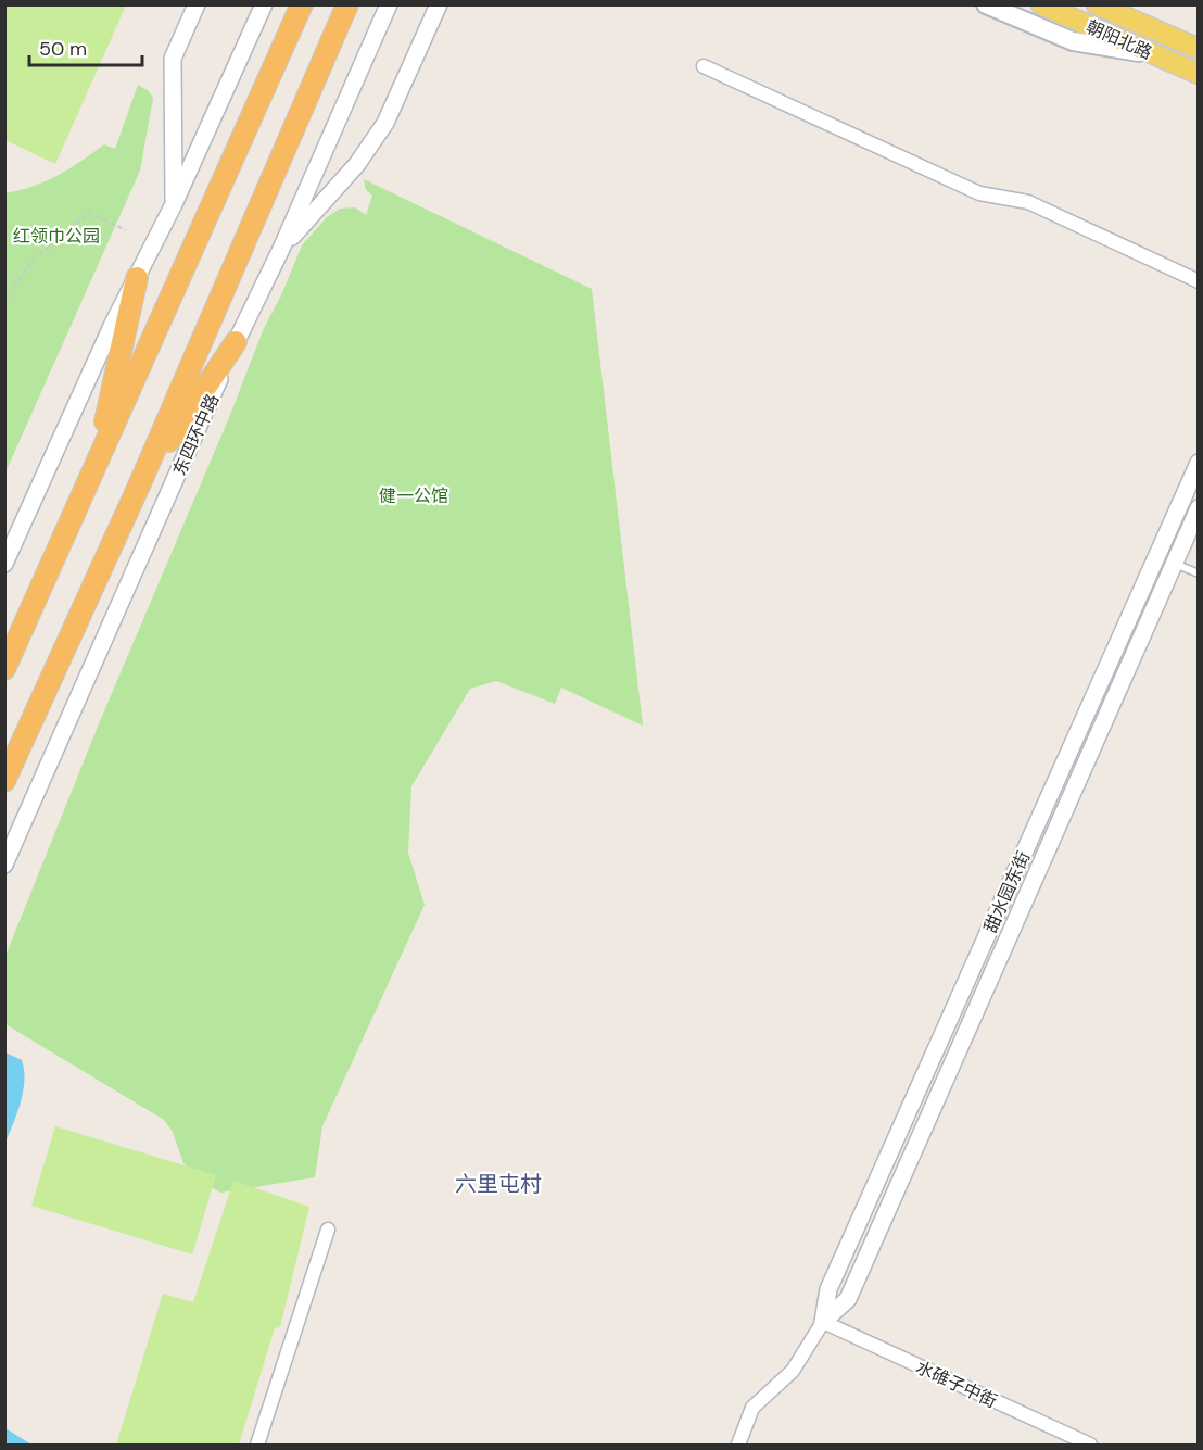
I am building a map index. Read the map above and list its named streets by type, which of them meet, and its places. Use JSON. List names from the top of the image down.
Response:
{
  "streets": {
    "highway": ["东四环中路"],
    "main road": ["朝阳北路"],
    "street": ["甜水园东街", "水碓子中街"]
  },
  "crossings": [
    ["甜水园东街", "水碓子中街"]
  ],
  "districts": ["六里屯村"],
  "parks": ["红领巾公园", "健一公馆"],
  "scale_bar": "50 m"
}
